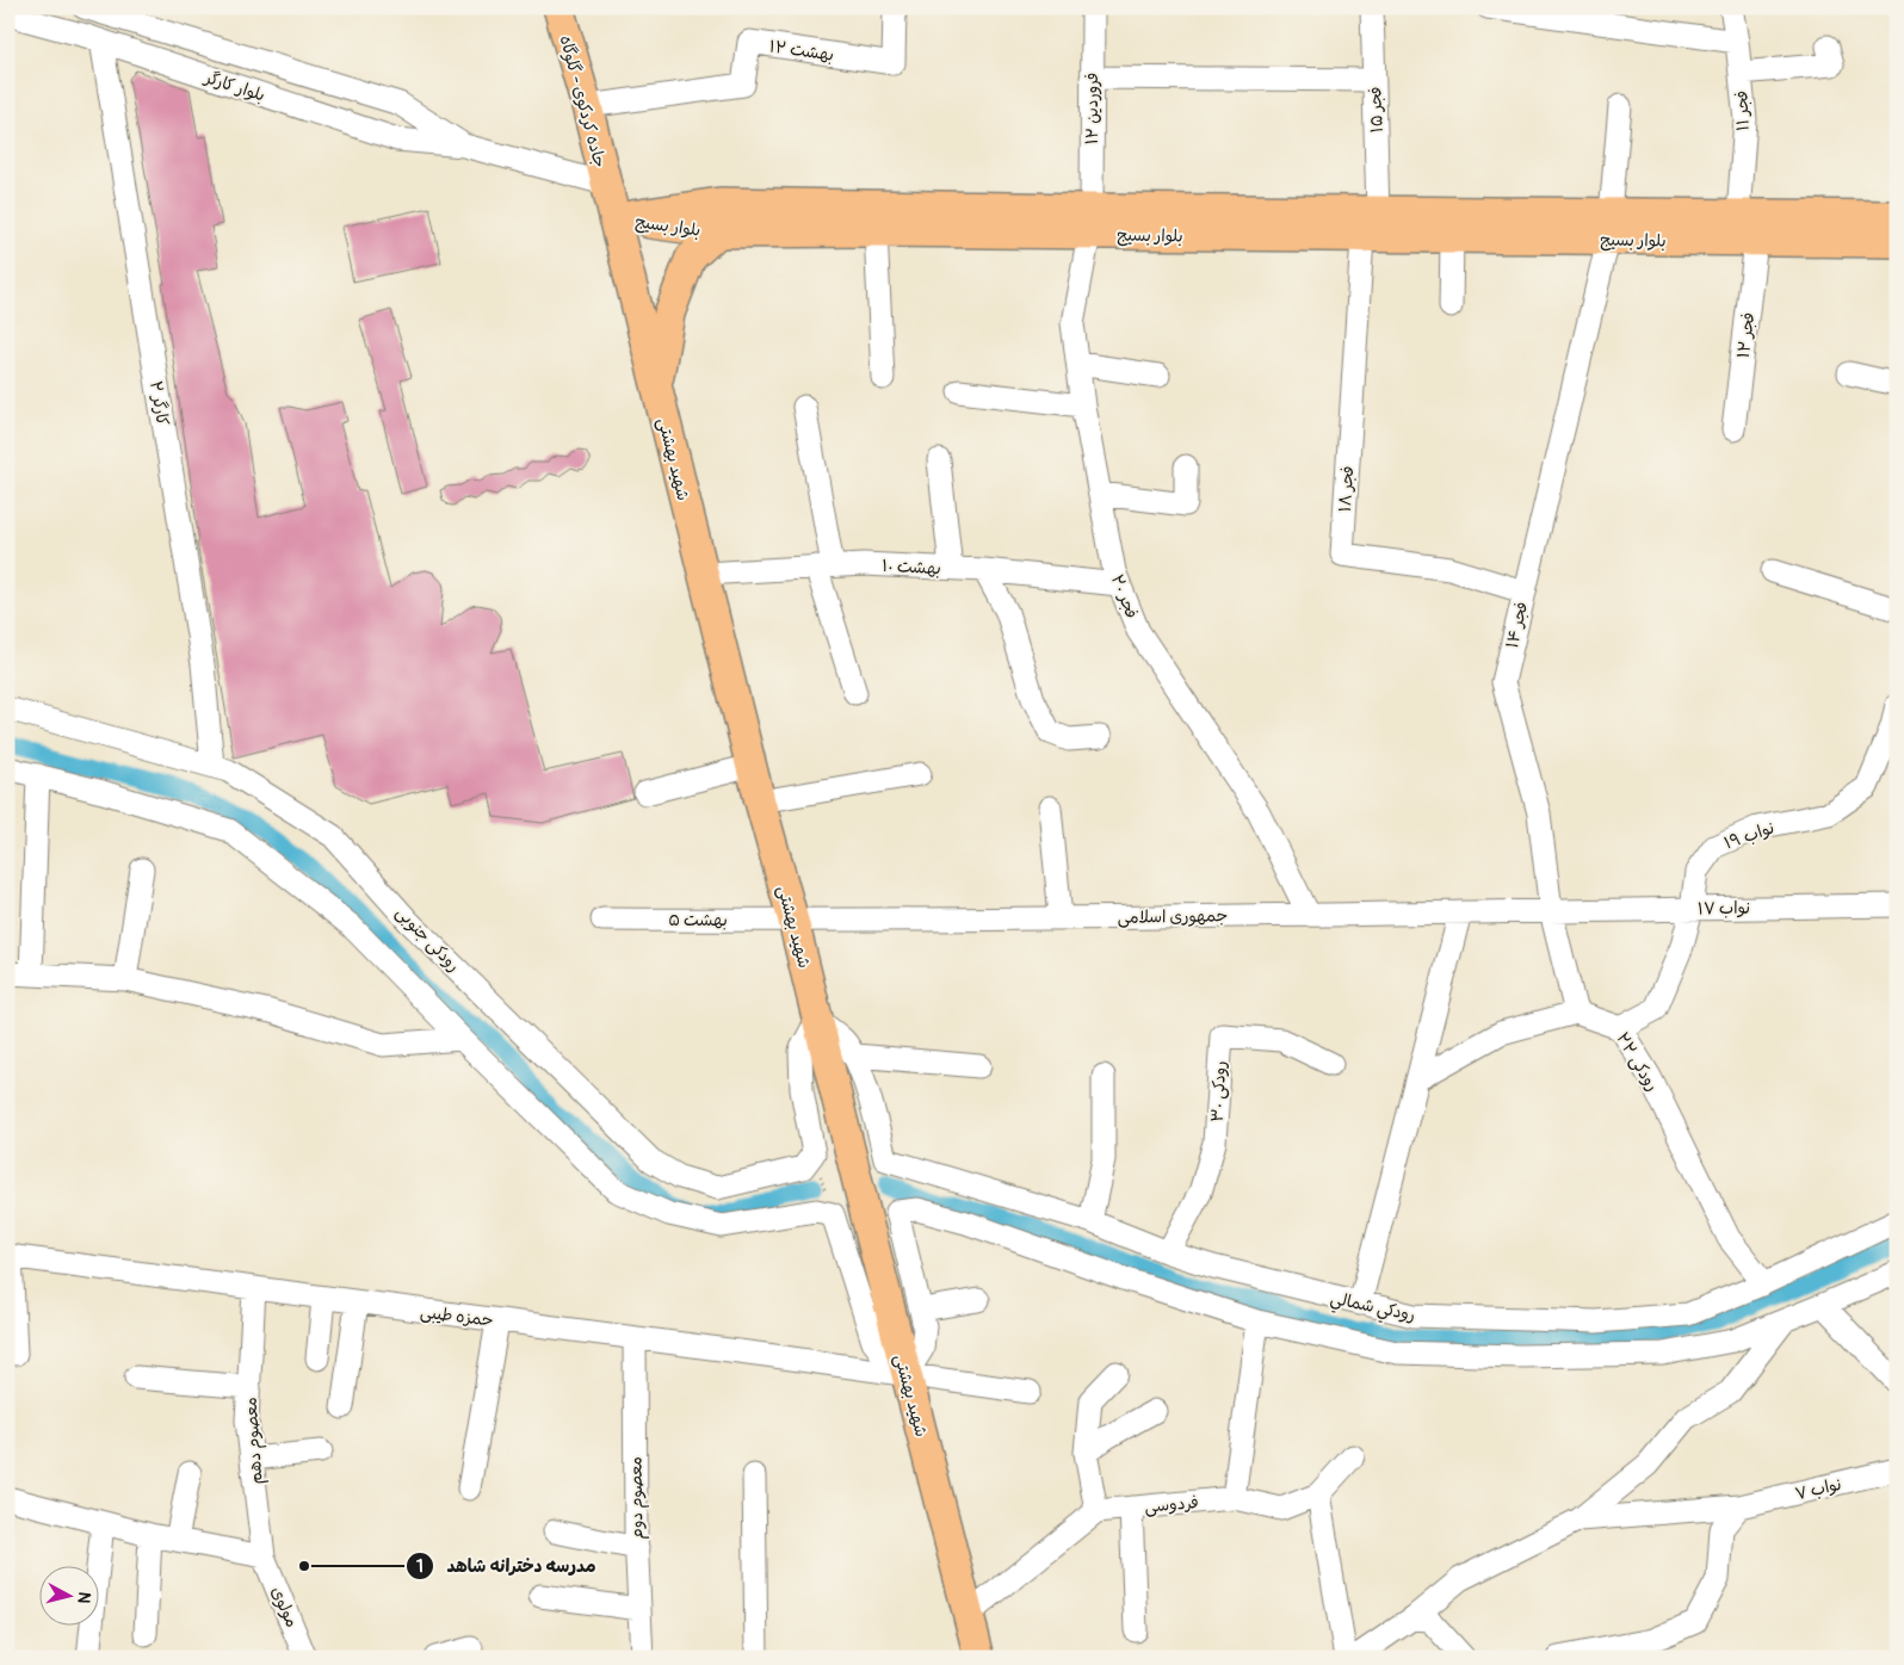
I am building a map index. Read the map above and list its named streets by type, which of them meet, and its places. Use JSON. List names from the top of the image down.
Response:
{
  "streets": {
    "main road": ["جاده کردکوی - گلوگاه", "بلوار بسیج", "شهید بهشتی"],
    "street": [
      "بهشت ۱۲",
      "بلوار کارگر",
      "۱۲ فروردین",
      "فجر ۱۵",
      "فجر ۱۱",
      "فجر ۱۲",
      "کارگر ۲",
      "فجر ۱۸",
      "بهشت ۱۰",
      "فجر ۲۰",
      "فجر ۱۴",
      "نواب ۱۹",
      "نواب ۱۷",
      "جمهوری اسلامی",
      "بهشت ۵",
      "رودکی جنوبی",
      "رودکی ۲۲",
      "رودکی ۳۰",
      "رودکي شمالي",
      "حمزه طیبی",
      "معصوم دهم",
      "نواب ۷",
      "معصوم دوم",
      "فردوسی",
      "مولوی"
    ]
  },
  "crossings": [
    ["بهشت ۱۲", "جاده کردکوی - گلوگاه"],
    ["بلوار کارگر", "جاده کردکوی - گلوگاه"],
    ["بلوار کارگر", "بلوار بسیج"],
    ["بلوار کارگر", "کارگر ۲"],
    ["بلوار کارگر", "شهید بهشتی"],
    ["جاده کردکوی - گلوگاه", "بلوار بسیج"],
    ["جاده کردکوی - گلوگاه", "شهید بهشتی"],
    ["۱۲ فروردین", "بلوار بسیج"],
    ["۱۲ فروردین", "فجر ۲۰"],
    ["فجر ۱۵", "بلوار بسیج"],
    ["فجر ۱۱", "بلوار بسیج"],
    ["بلوار بسیج", "فجر ۱۲"],
    ["بلوار بسیج", "شهید بهشتی"],
    ["بلوار بسیج", "فجر ۱۸"],
    ["بلوار بسیج", "فجر ۲۰"],
    ["بلوار بسیج", "فجر ۱۴"],
    ["کارگر ۲", "رودکی جنوبی"],
    ["شهید بهشتی", "بهشت ۱۰"],
    ["شهید بهشتی", "جمهوری اسلامی"],
    ["شهید بهشتی", "بهشت ۵"],
    ["شهید بهشتی", "رودکي شمالي"],
    ["شهید بهشتی", "حمزه طیبی"],
    ["فجر ۱۸", "فجر ۱۴"],
    ["بهشت ۱۰", "فجر ۲۰"],
    ["فجر ۲۰", "جمهوری اسلامی"],
    ["فجر ۱۴", "نواب ۱۷"],
    ["فجر ۱۴", "جمهوری اسلامی"],
    ["فجر ۱۴", "رودکی ۲۲"],
    ["نواب ۱۹", "نواب ۱۷"],
    ["نواب ۱۹", "رودکی ۲۲"],
    ["نواب ۱۷", "جمهوری اسلامی"],
    ["جمهوری اسلامی", "بهشت ۵"],
    ["رودکی ۲۲", "رودکي شمالي"],
    ["رودکی ۳۰", "رودکي شمالي"],
    ["حمزه طیبی", "معصوم دهم"],
    ["حمزه طیبی", "معصوم دوم"],
    ["معصوم دهم", "مولوی"]
  ],
  "places": ["مدرسه دخترانه شاهد"],
  "north": "right"
}
